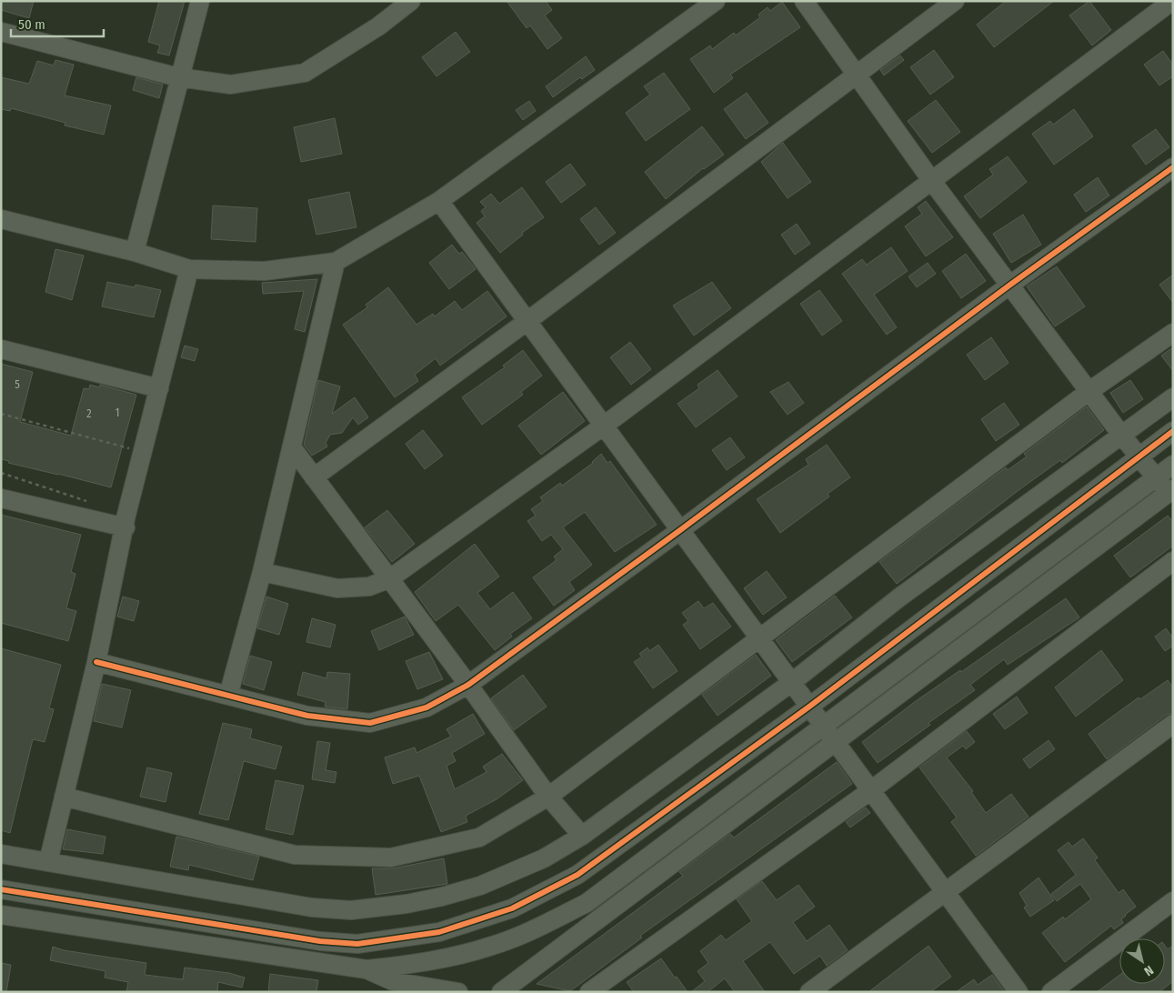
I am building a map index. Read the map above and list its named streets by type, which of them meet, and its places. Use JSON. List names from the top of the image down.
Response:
{
  "house_numbers": ["5", "1", "2"],
  "scale_bar": "50 m",
  "north": "bottom right"
}
